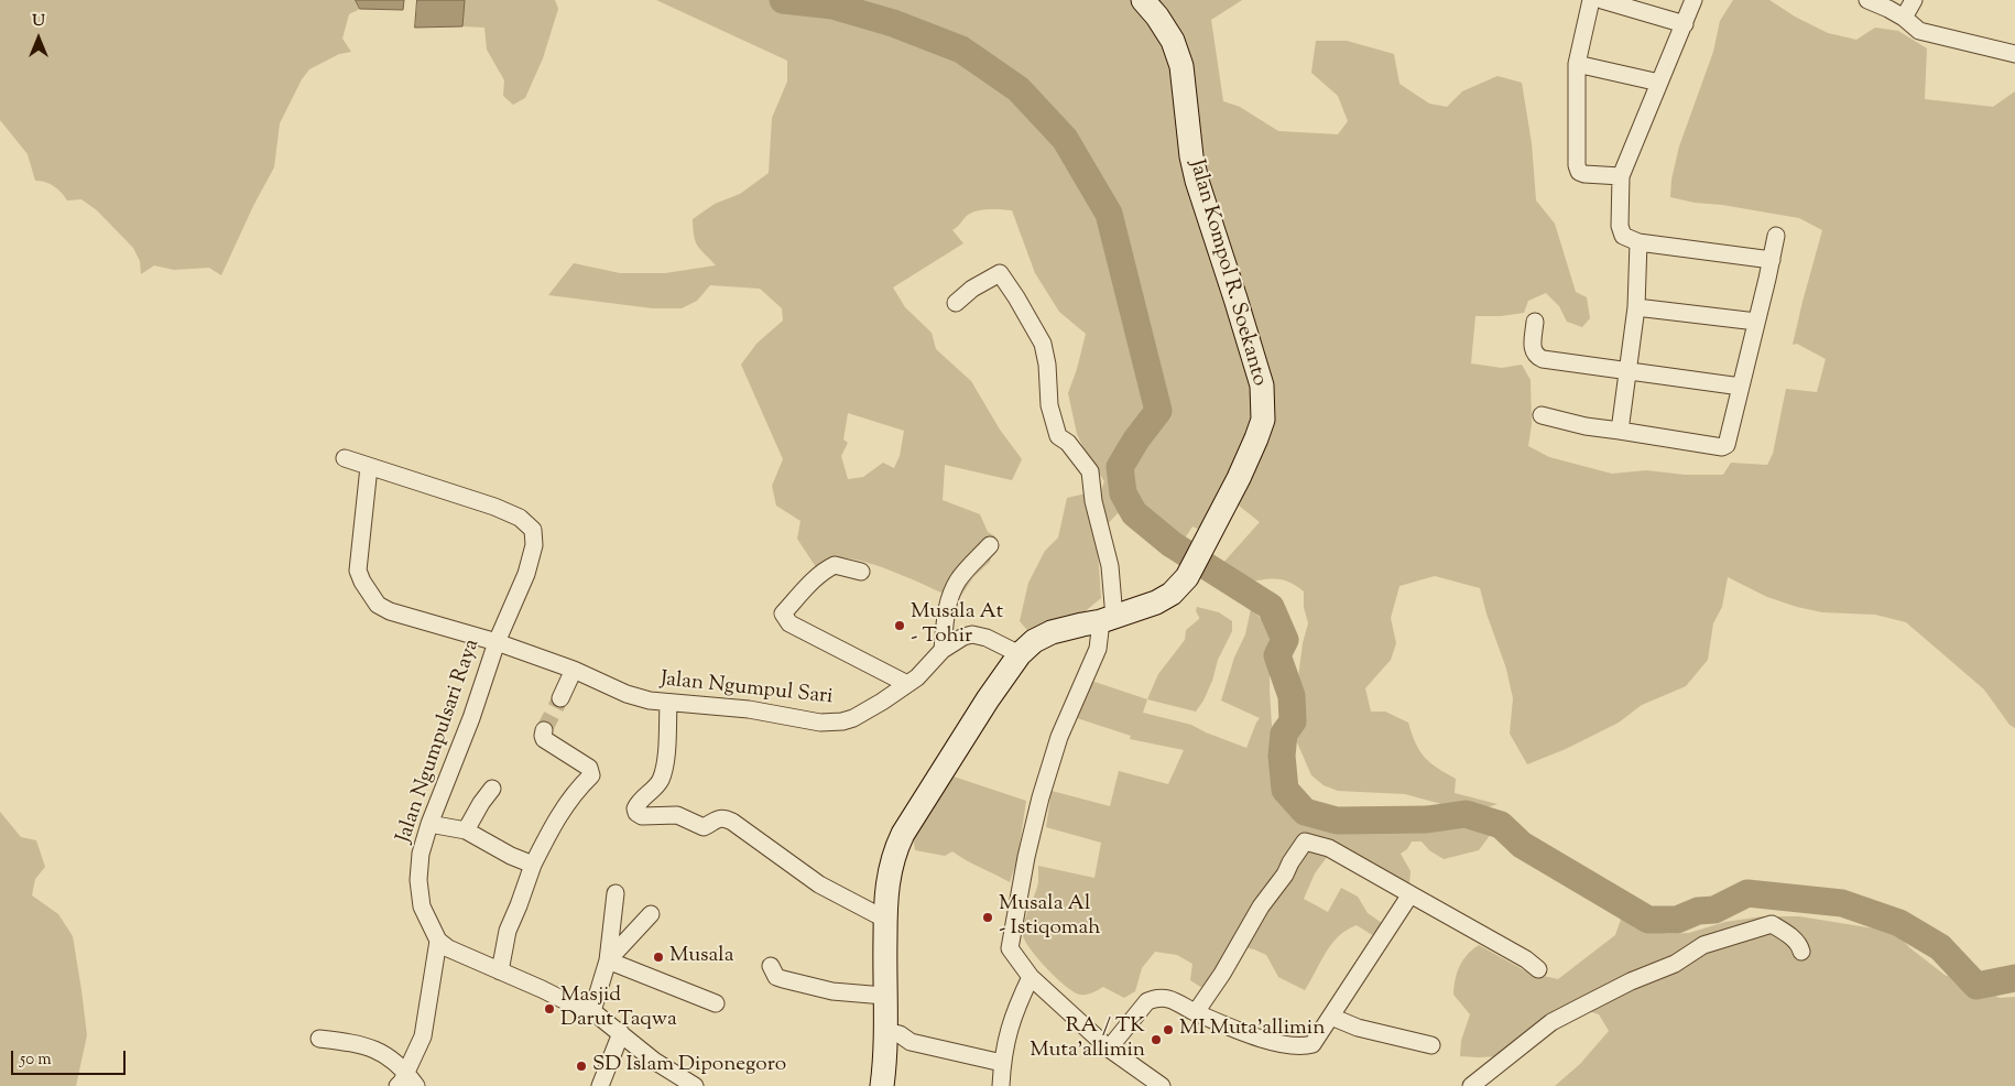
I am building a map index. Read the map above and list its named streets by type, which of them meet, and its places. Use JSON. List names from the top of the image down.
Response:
{
  "streets": {
    "main road": ["Jalan Kompol R. Soekanto"],
    "street": ["Jalan Ngumpul Sari", "Jalan Ngumpulsari Raya"]
  },
  "crossings": [
    ["Jalan Kompol R. Soekanto", "Jalan Ngumpul Sari"],
    ["Jalan Ngumpul Sari", "Jalan Ngumpulsari Raya"]
  ],
  "places": [
    "Musala At - Tohir",
    "Musala Al - Istiqomah",
    "Musala",
    "Masjid Darut Taqwa",
    "MI Muta'allimin",
    "RA / TK Muta'allimin",
    "SD Islam Diponegoro"
  ],
  "scale_bar": "50 m",
  "north": "top"
}
